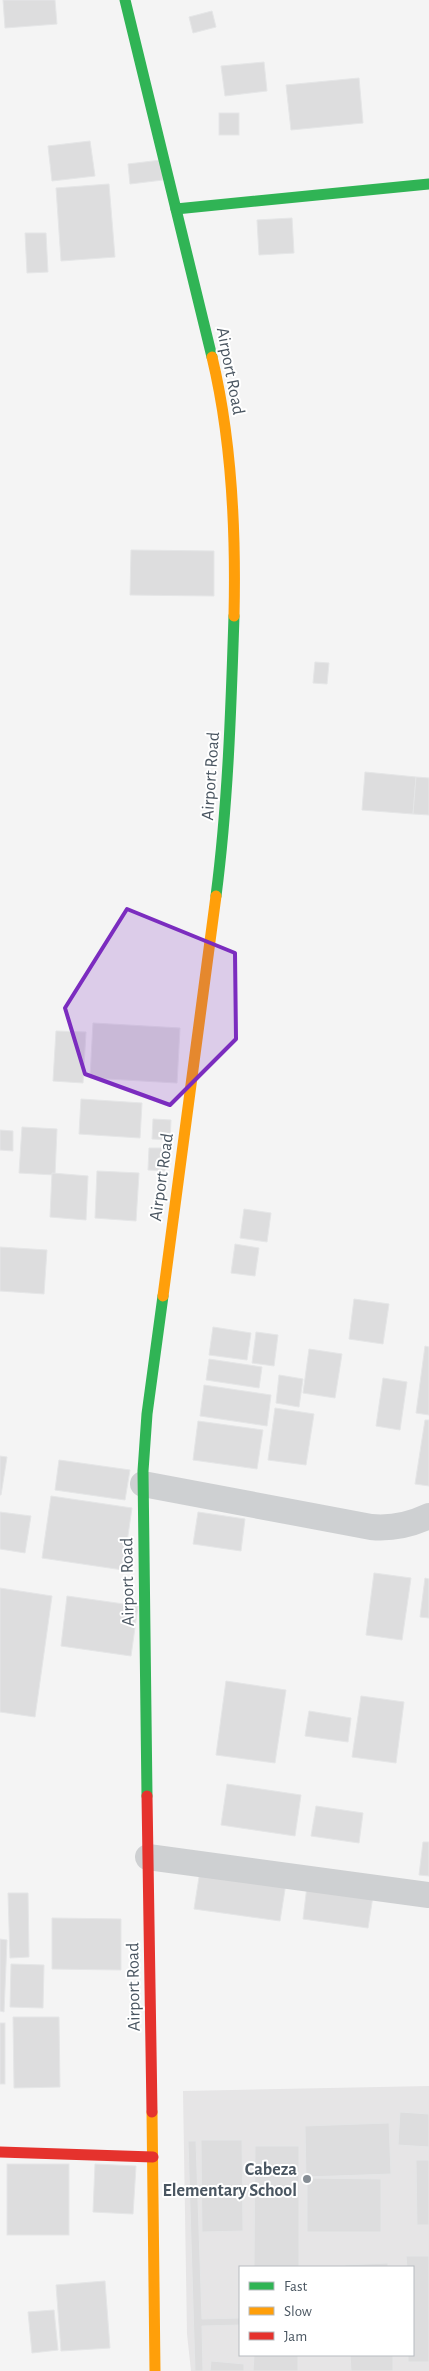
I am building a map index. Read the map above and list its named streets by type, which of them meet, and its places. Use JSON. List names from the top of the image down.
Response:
{
  "streets": {
    "main road": ["Airport Road"]
  },
  "places": ["Cabeza Elementary School"],
  "legend": ["Fast", "Slow", "Jam"]
}
